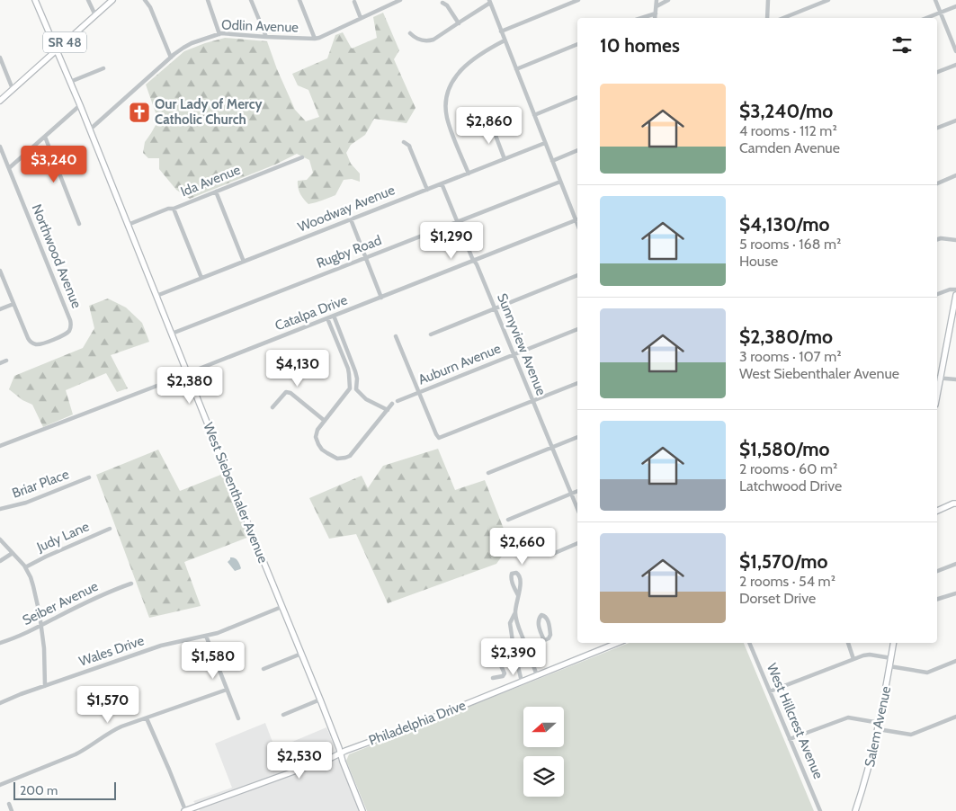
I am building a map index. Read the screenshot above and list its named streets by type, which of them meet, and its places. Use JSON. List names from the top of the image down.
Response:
{
  "streets": {
    "main road": [
      "SR 48",
      "West Siebenthaler Avenue",
      "Philadelphia Drive",
      "Salem Avenue"
    ],
    "street": [
      "Odlin Avenue",
      "Ida Avenue",
      "Woodway Avenue",
      "Rugby Road",
      "Northwood Avenue",
      "Catalpa Drive",
      "Sunnyview Avenue",
      "Auburn Avenue",
      "Briar Place",
      "Judy Lane",
      "Seiber Avenue",
      "Wales Drive",
      "West Hillcrest Avenue"
    ]
  },
  "crossings": [
    ["Odlin Avenue", "West Siebenthaler Avenue"],
    ["SR 48", "West Siebenthaler Avenue"],
    ["Ida Avenue", "West Siebenthaler Avenue"],
    ["Woodway Avenue", "Sunnyview Avenue"],
    ["Woodway Avenue", "West Siebenthaler Avenue"],
    ["Rugby Road", "Sunnyview Avenue"],
    ["Rugby Road", "West Siebenthaler Avenue"],
    ["Catalpa Drive", "Sunnyview Avenue"],
    ["Catalpa Drive", "West Siebenthaler Avenue"],
    ["Sunnyview Avenue", "Auburn Avenue"],
    ["West Siebenthaler Avenue", "Wales Drive"],
    ["West Siebenthaler Avenue", "Philadelphia Drive"]
  ],
  "places": {
    "church": ["Our Lady of Mercy Catholic Church"]
  },
  "scale_bar": "200 m",
  "north": "left",
  "page": {
    "heading": "10 homes",
    "list": [
      {
        "name": "$3,240/mo",
        "note": "4 rooms · 112 m² · Camden Avenue"
      },
      {
        "name": "$4,130/mo",
        "note": "5 rooms · 168 m² · House"
      },
      {
        "name": "$2,380/mo",
        "note": "3 rooms · 107 m² · West Siebenthaler Avenue"
      },
      {
        "name": "$1,580/mo",
        "note": "2 rooms · 60 m² · Latchwood Drive"
      },
      {
        "name": "$1,570/mo",
        "note": "2 rooms · 54 m² · Dorset Drive"
      }
    ],
    "price": [
      "$2,860",
      "$3,240",
      "$1,290",
      "$4,130",
      "$2,380",
      "$2,660",
      "$2,390",
      "$1,580",
      "$1,570",
      "$2,530"
    ],
    "scale": "200 m"
  }
}
